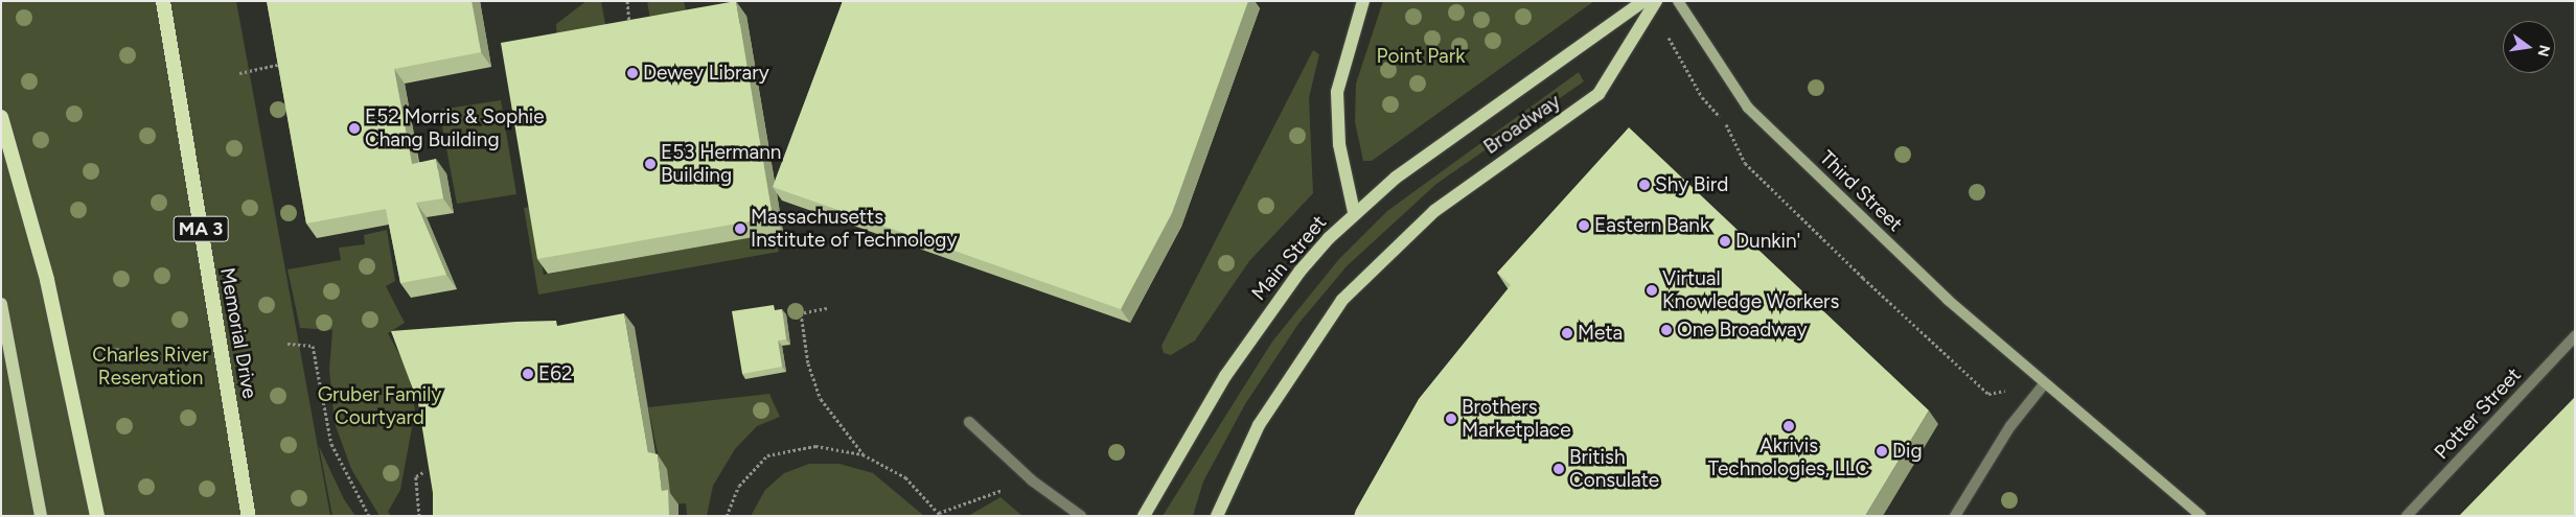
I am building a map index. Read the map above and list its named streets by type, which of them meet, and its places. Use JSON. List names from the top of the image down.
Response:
{
  "streets": {
    "highway": ["MA 3", "Memorial Drive"],
    "main road": ["Broadway", "Third Street", "Main Street"],
    "street": ["Potter Street"]
  },
  "crossings": [
    ["Broadway", "Main Street"],
    ["MA 3", "Memorial Drive"]
  ],
  "parks": ["Point Park", "Charles River Reservation", "Gruber Family Courtyard"],
  "places": [
    "Dewey Library",
    "E52 Morris & Sophie Chang Building",
    "E53 Hermann Building",
    "Shy Bird",
    "Eastern Bank",
    "Massachusetts Institute of Technology",
    "Dunkin'",
    "Virtual Knowledge Workers",
    "One Broadway",
    "Meta",
    "E62",
    "Brothers Marketplace",
    "Akrivis Technologies, LLC",
    "Dig",
    "British Consulate"
  ],
  "north": "right"
}
